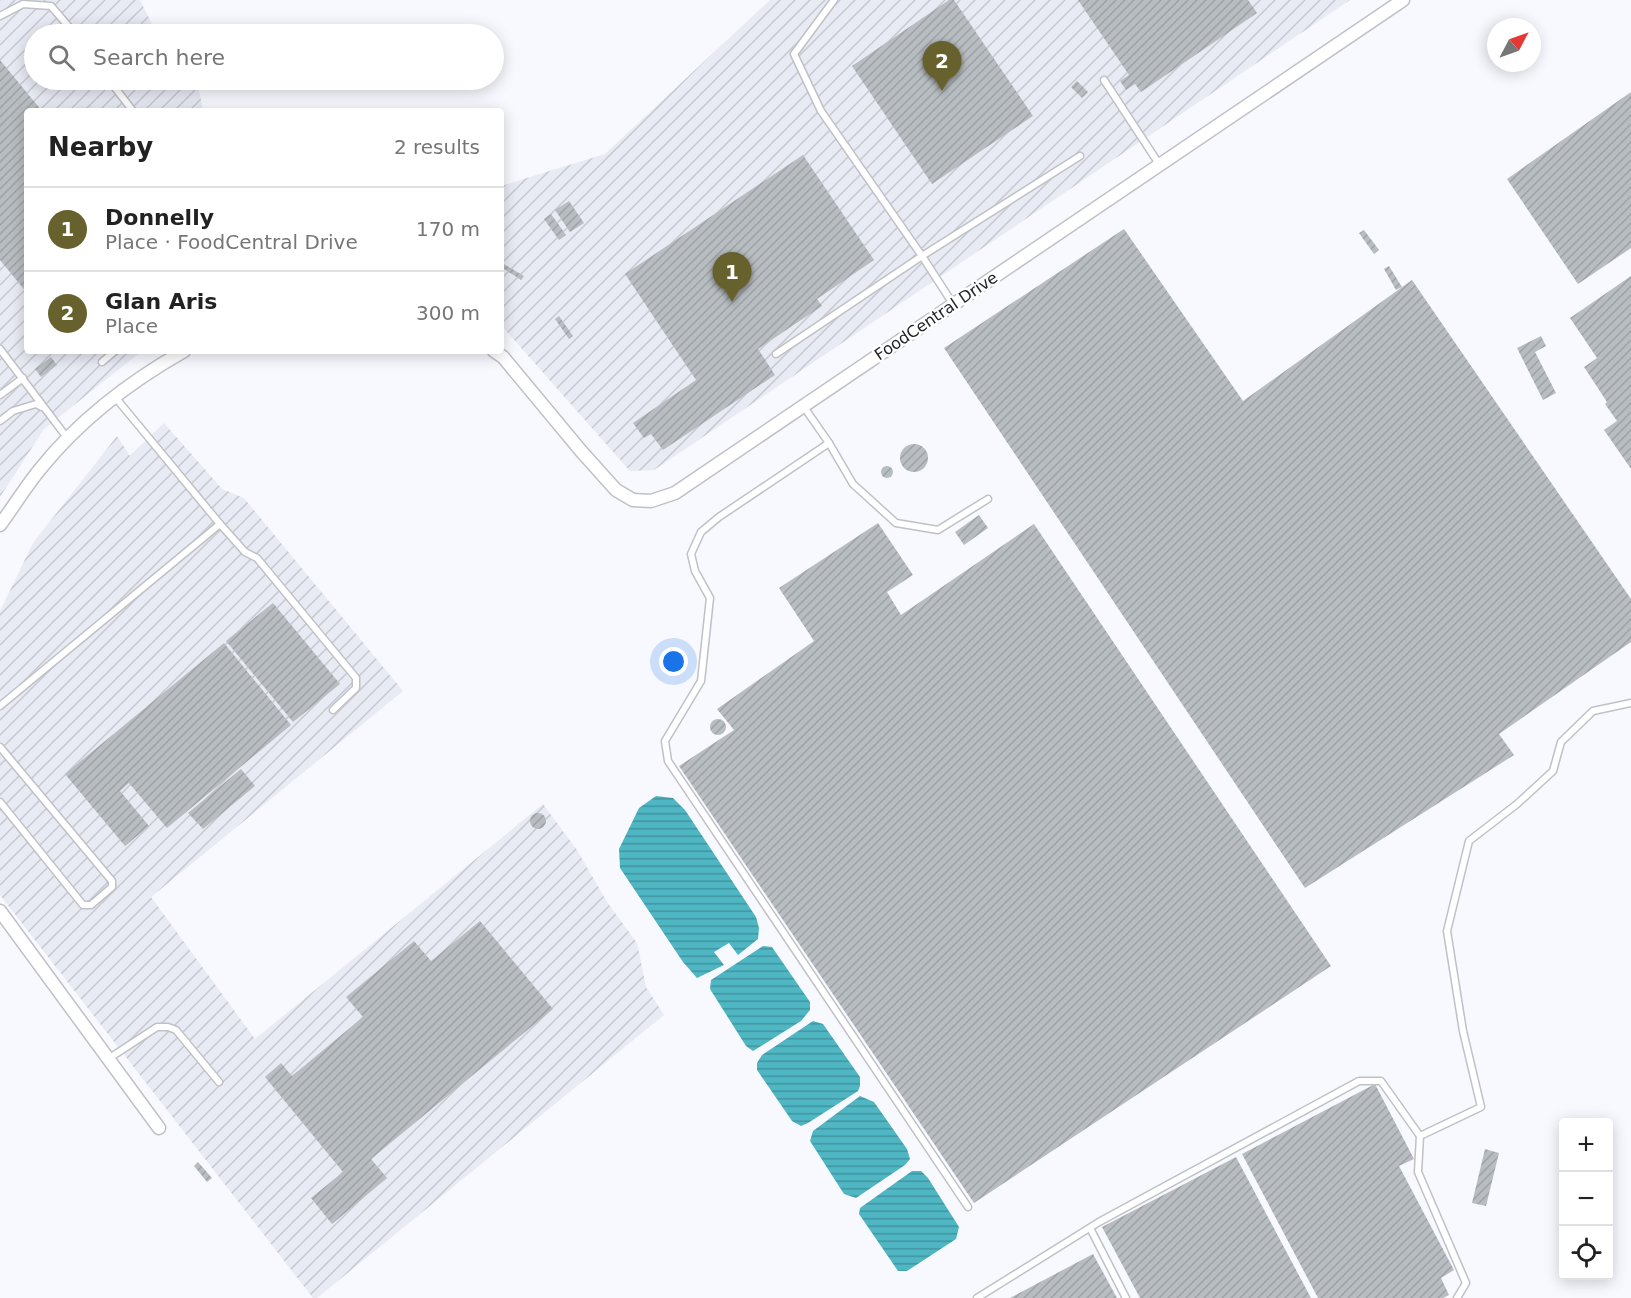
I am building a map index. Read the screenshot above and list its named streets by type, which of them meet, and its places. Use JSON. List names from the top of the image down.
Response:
{
  "streets": {
    "street": ["FoodCentral Drive"]
  },
  "north": "top right",
  "page": {
    "search": "Search here",
    "pins": ["2", "1"],
    "heading": ["Nearby", "2 results"],
    "list": [
      {
        "mark": "1",
        "name": "Donnelly",
        "note": "Place · FoodCentral Drive",
        "value": "170 m"
      },
      {
        "mark": "2",
        "name": "Glan Aris",
        "note": "Place",
        "value": "300 m"
      }
    ],
    "map_buttons": ["+", "−"]
  }
}
